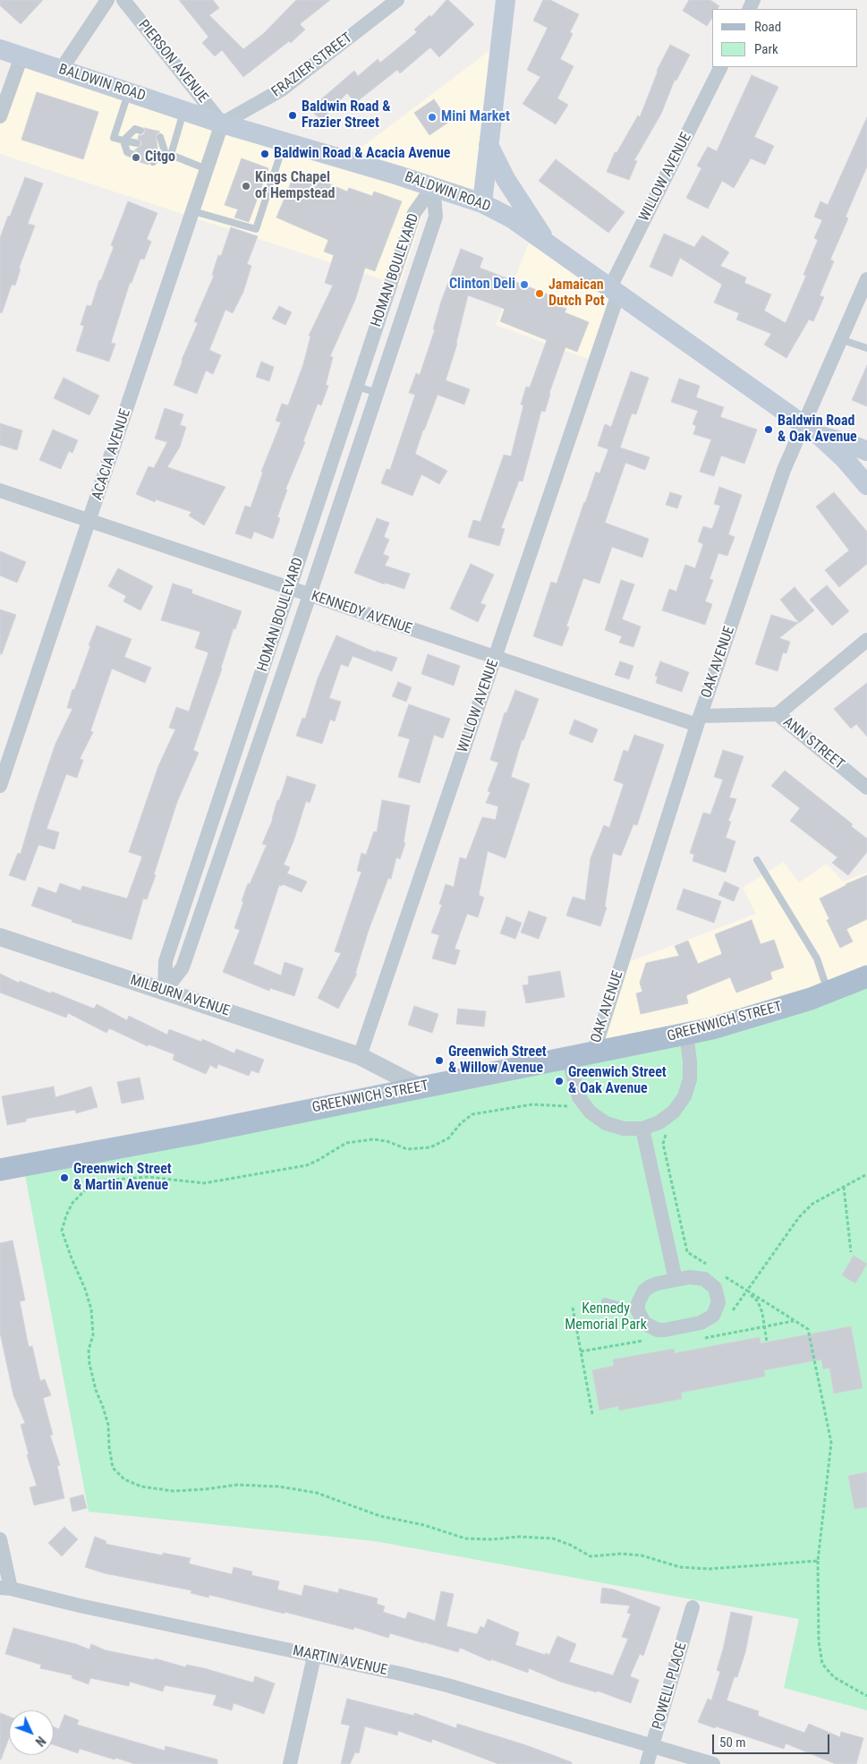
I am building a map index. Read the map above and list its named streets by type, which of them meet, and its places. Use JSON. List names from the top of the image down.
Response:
{
  "streets": {
    "main road": ["BALDWIN ROAD", "GREENWICH STREET"],
    "street": [
      "PIERSON AVENUE",
      "FRAZIER STREET",
      "WILLOW AVENUE",
      "HOMAN BOULEVARD",
      "ACACIA AVENUE",
      "KENNEDY AVENUE",
      "OAK AVENUE",
      "ANN STREET",
      "MILBURN AVENUE",
      "MARTIN AVENUE",
      "POWELL PLACE"
    ]
  },
  "crossings": [
    ["PIERSON AVENUE", "FRAZIER STREET"],
    ["PIERSON AVENUE", "BALDWIN ROAD"],
    ["PIERSON AVENUE", "ACACIA AVENUE"],
    ["FRAZIER STREET", "BALDWIN ROAD"],
    ["FRAZIER STREET", "ACACIA AVENUE"],
    ["BALDWIN ROAD", "WILLOW AVENUE"],
    ["BALDWIN ROAD", "HOMAN BOULEVARD"],
    ["BALDWIN ROAD", "ACACIA AVENUE"],
    ["BALDWIN ROAD", "OAK AVENUE"],
    ["WILLOW AVENUE", "KENNEDY AVENUE"],
    ["WILLOW AVENUE", "MILBURN AVENUE"],
    ["HOMAN BOULEVARD", "KENNEDY AVENUE"],
    ["HOMAN BOULEVARD", "MILBURN AVENUE"],
    ["ACACIA AVENUE", "KENNEDY AVENUE"],
    ["KENNEDY AVENUE", "OAK AVENUE"],
    ["KENNEDY AVENUE", "ANN STREET"],
    ["OAK AVENUE", "ANN STREET"],
    ["OAK AVENUE", "GREENWICH STREET"],
    ["MARTIN AVENUE", "POWELL PLACE"]
  ],
  "parks": ["Kennedy Memorial Park"],
  "places": [
    "Baldwin Road & Frazier Street",
    "Mini Market",
    "Baldwin Road & Acacia Avenue",
    "Citgo",
    "Kings Chapel of Hempstead",
    "Clinton Deli",
    "Jamaican Dutch Pot",
    "Baldwin Road & Oak Avenue",
    "Greenwich Street & Willow Avenue",
    "Greenwich Street & Oak Avenue",
    "Greenwich Street & Martin Avenue"
  ],
  "legend": ["Road", "Park"],
  "scale_bar": "50 m",
  "north": "bottom right"
}
